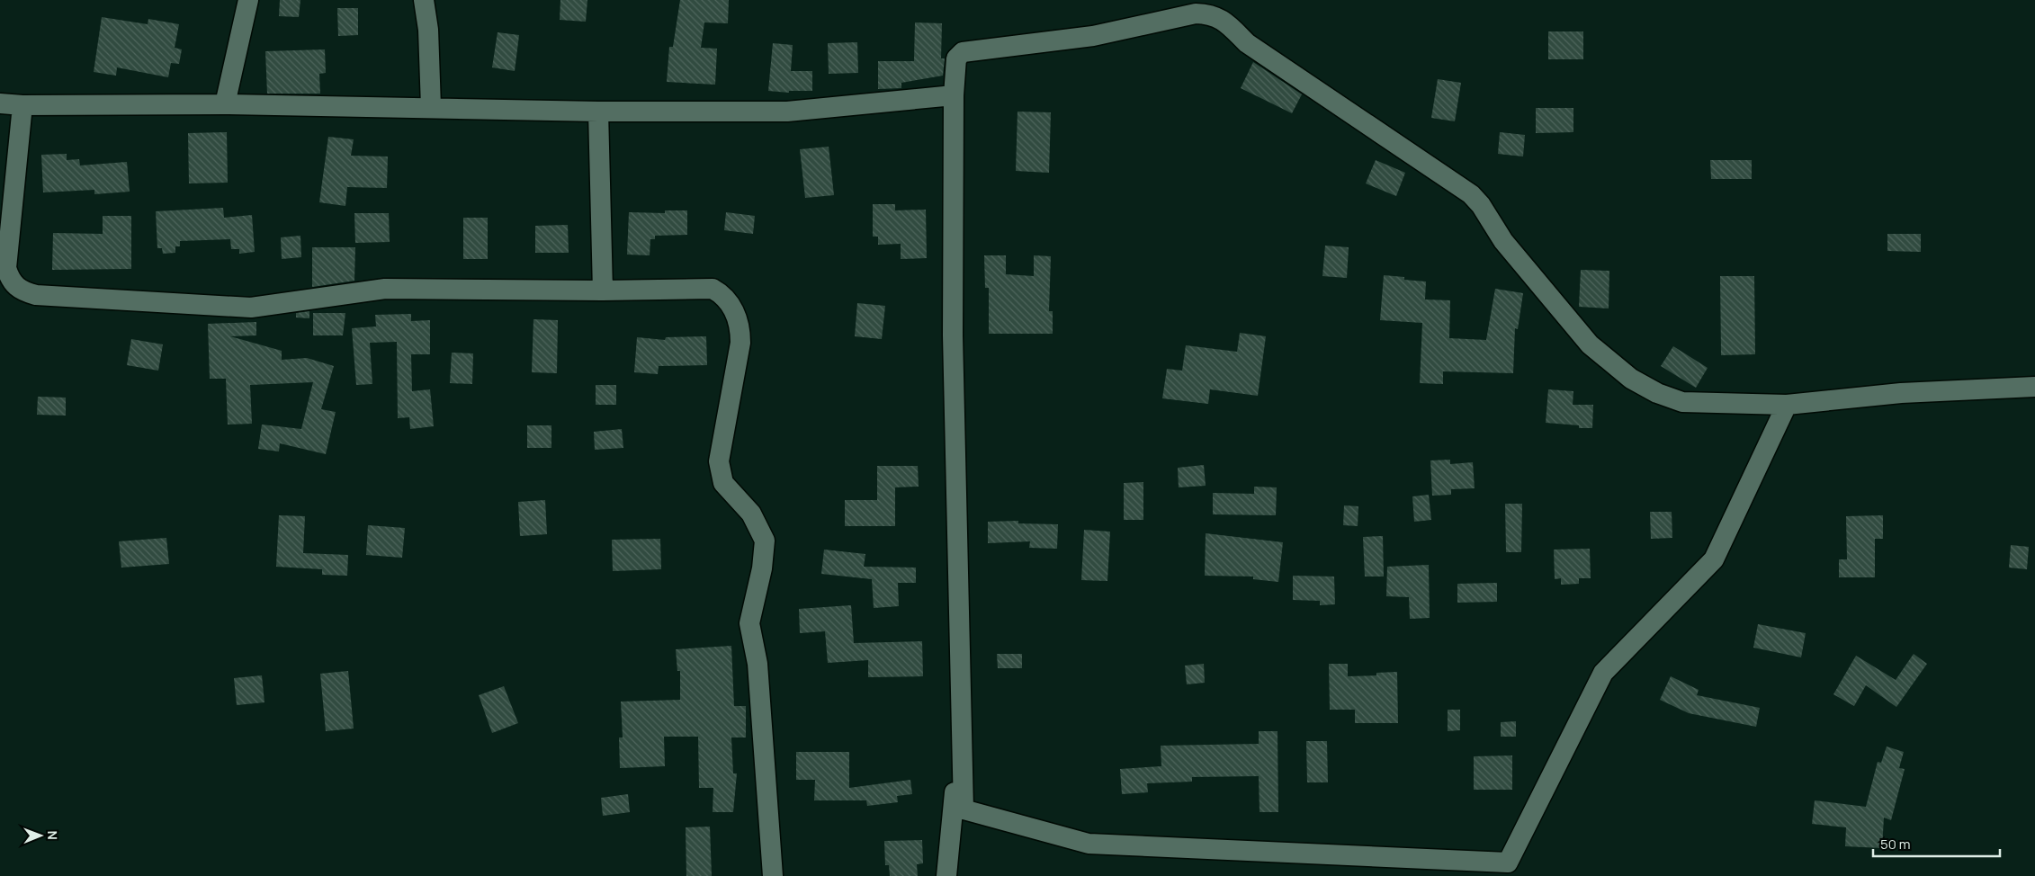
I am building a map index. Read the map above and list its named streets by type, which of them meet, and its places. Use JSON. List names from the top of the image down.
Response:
{
  "scale_bar": "50 m",
  "north": "right"
}
